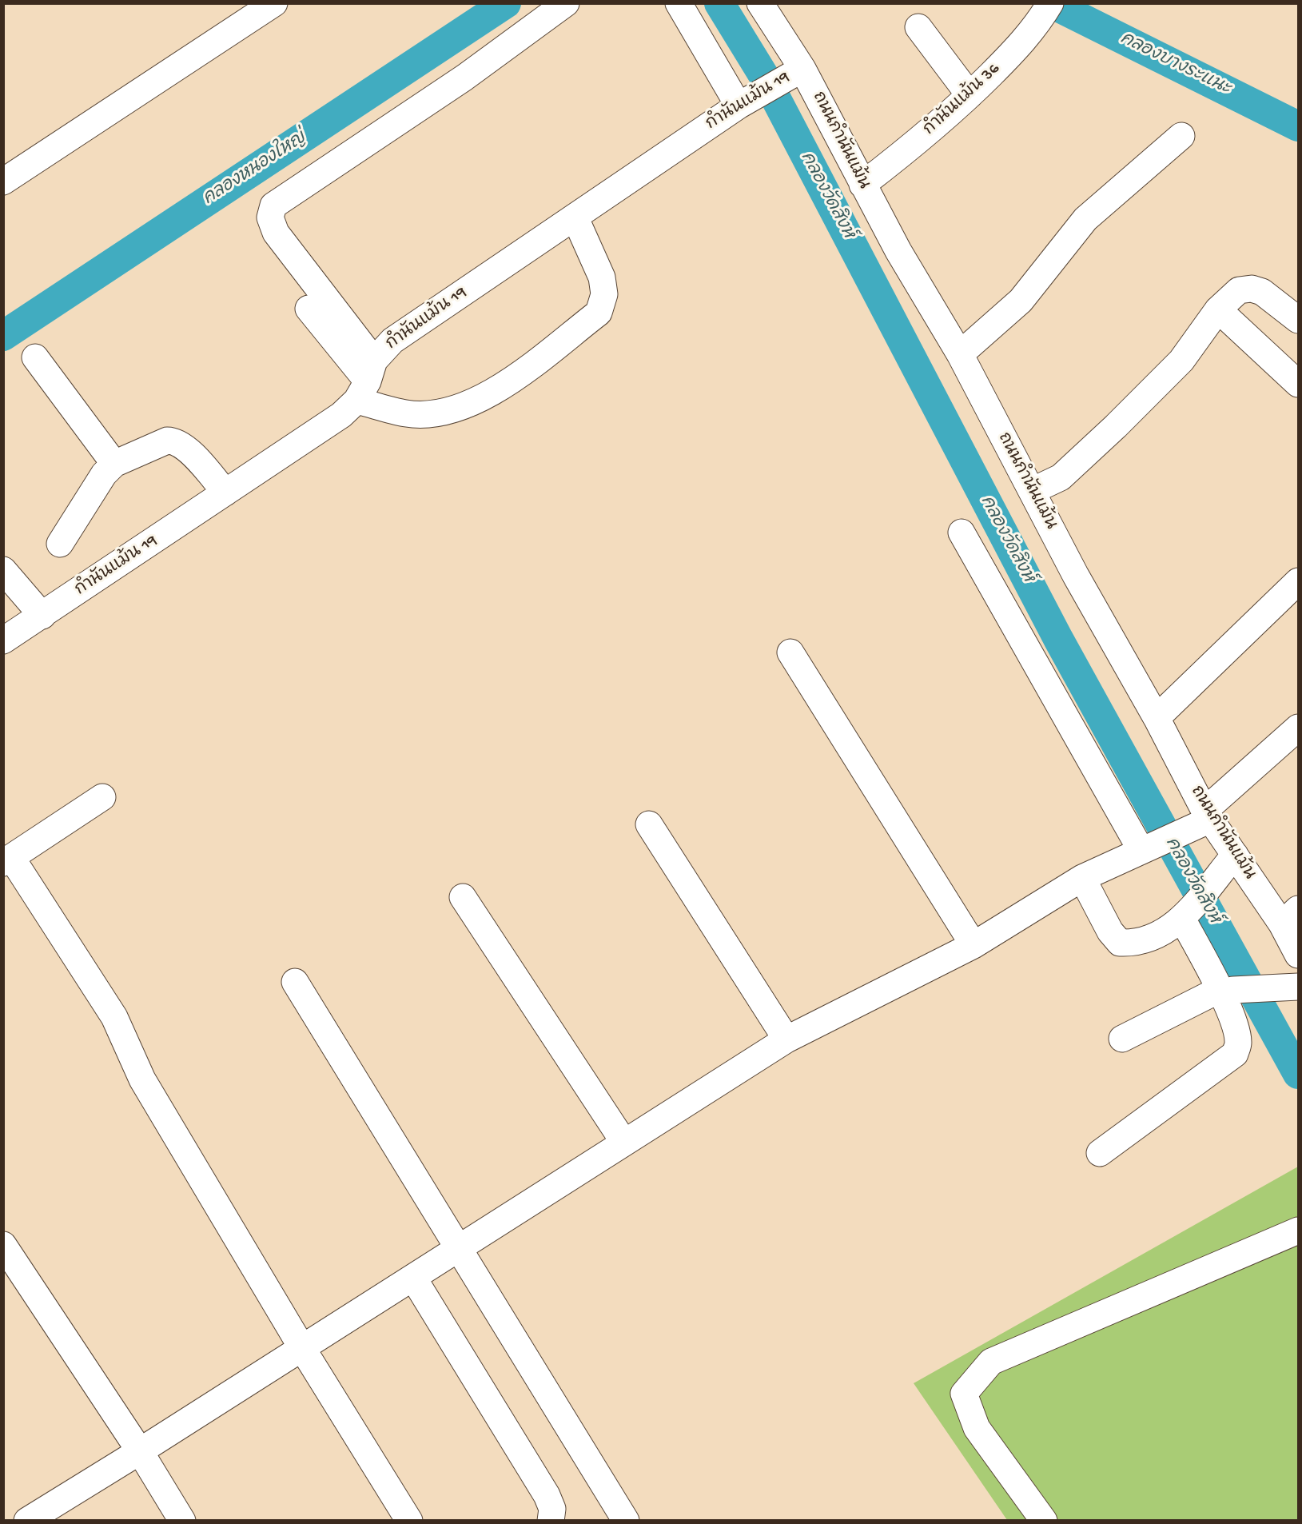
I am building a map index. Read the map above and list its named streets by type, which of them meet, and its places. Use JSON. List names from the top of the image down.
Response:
{
  "streets": {
    "street": ["กำนันแม้น 36", "กำนันแม้น 19", "ถนนกำนันแม้น"]
  },
  "crossings": [
    ["กำนันแม้น 36", "ถนนกำนันแม้น"],
    ["กำนันแม้น 19", "ถนนกำนันแม้น"]
  ],
  "water": ["คลองบางระแนะ", "คลองหนองใหญ่", "คลองวัดสิงห์"]
}
